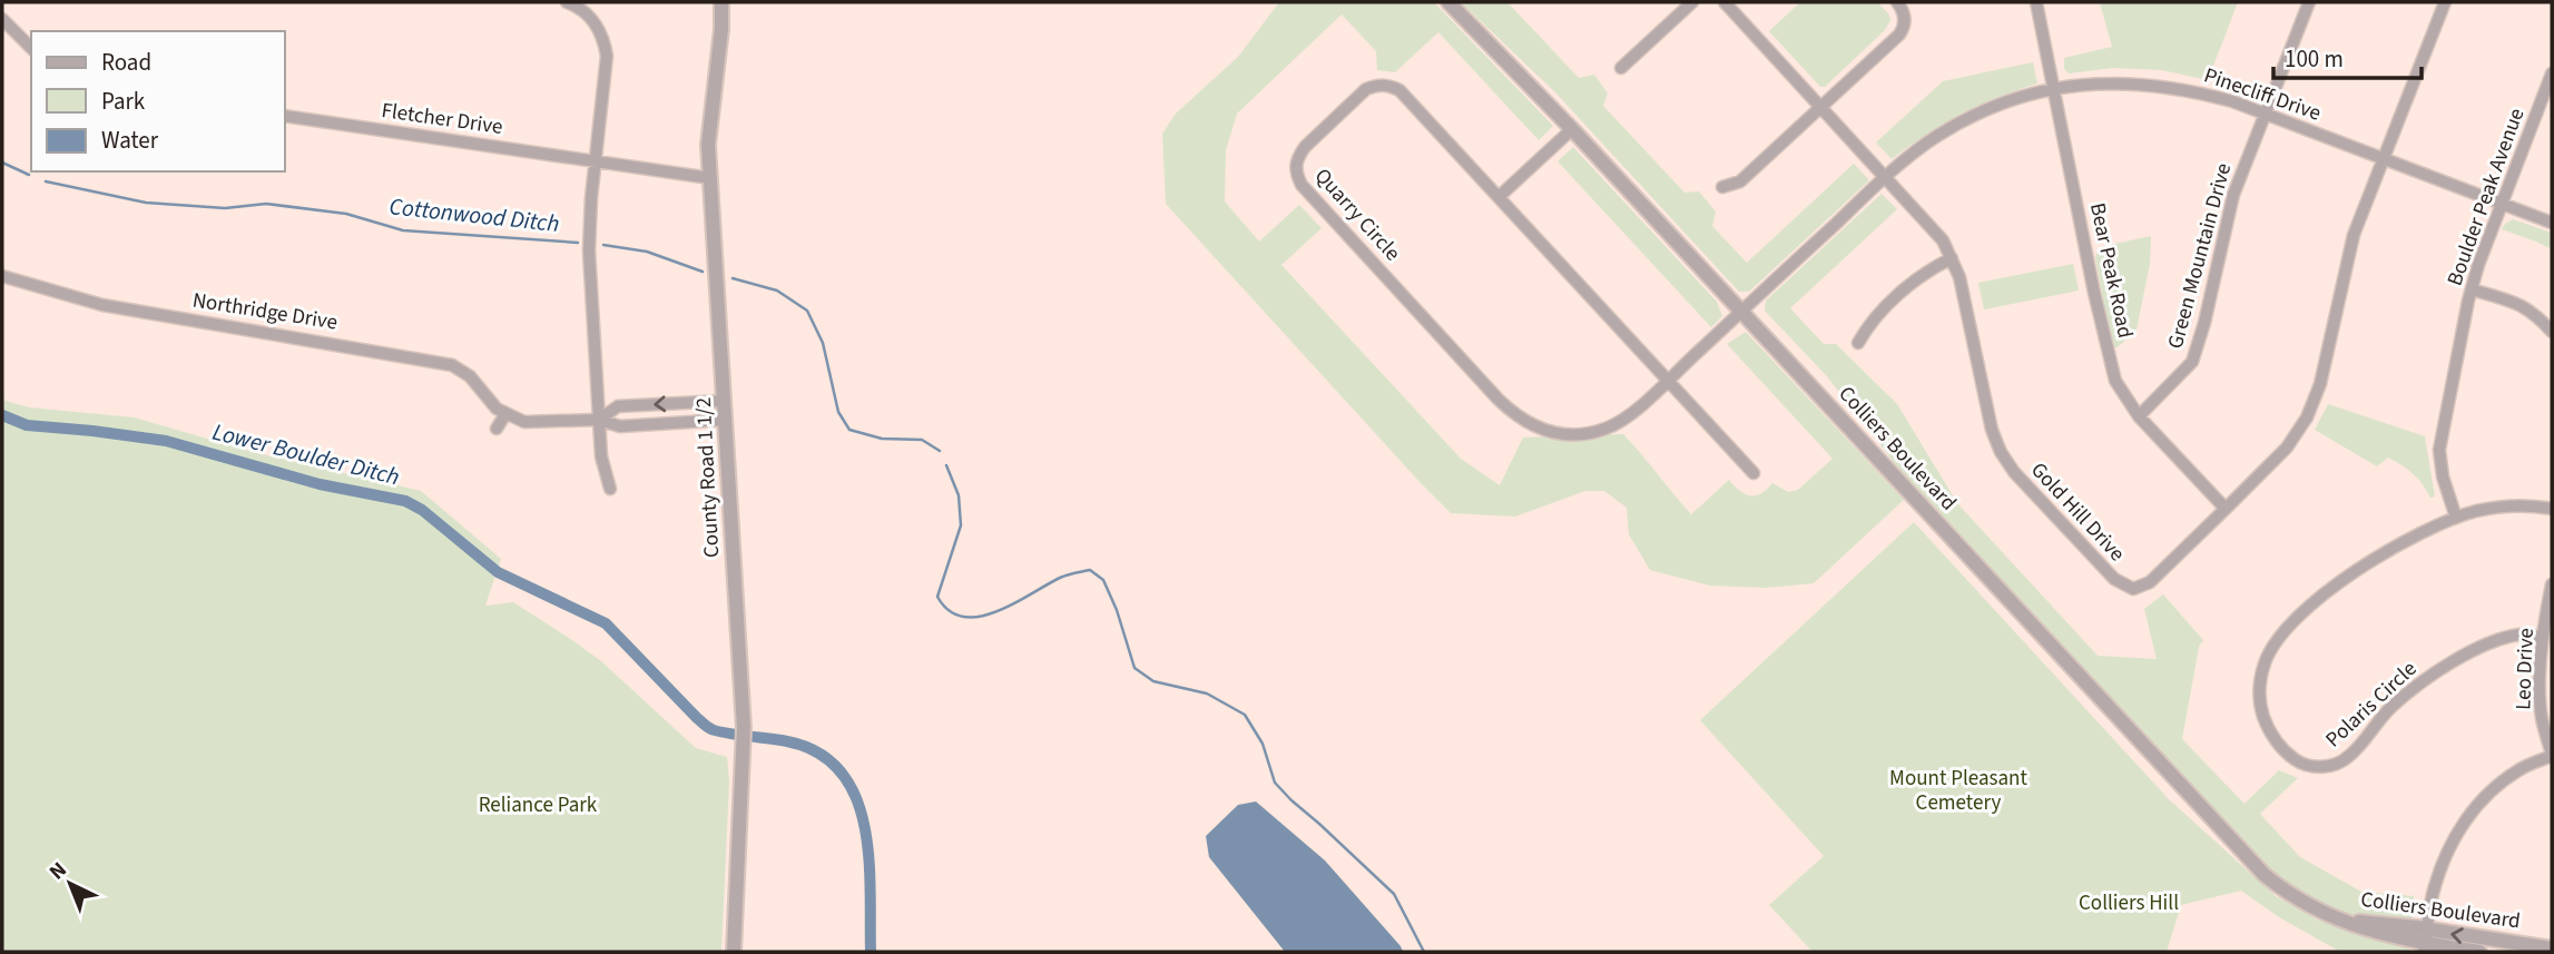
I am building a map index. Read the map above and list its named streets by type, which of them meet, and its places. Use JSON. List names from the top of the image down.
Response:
{
  "streets": {
    "street": [
      "Pinecliff Drive",
      "Fletcher Drive",
      "Boulder Peak Avenue",
      "Quarry Circle",
      "Green Mountain Drive",
      "Bear Peak Road",
      "Northridge Drive",
      "Colliers Boulevard",
      "County Road 1 1/2",
      "Gold Hill Drive",
      "Leo Drive",
      "Polaris Circle"
    ]
  },
  "crossings": [
    ["Pinecliff Drive", "Boulder Peak Avenue"],
    ["Pinecliff Drive", "Quarry Circle"],
    ["Pinecliff Drive", "Green Mountain Drive"],
    ["Pinecliff Drive", "Bear Peak Road"],
    ["Pinecliff Drive", "Colliers Boulevard"],
    ["Pinecliff Drive", "Gold Hill Drive"],
    ["Fletcher Drive", "County Road 1 1/2"],
    ["Boulder Peak Avenue", "Polaris Circle"],
    ["Quarry Circle", "Colliers Boulevard"],
    ["Green Mountain Drive", "Bear Peak Road"],
    ["Bear Peak Road", "Gold Hill Drive"],
    ["Leo Drive", "Polaris Circle"]
  ],
  "water": ["Cottonwood Ditch", "Lower Boulder Ditch"],
  "parks": ["Mount Pleasant Cemetery", "Reliance Park", "Colliers Hill"],
  "legend": ["Road", "Park", "Water"],
  "scale_bar": "100 m",
  "north": "top left"
}
